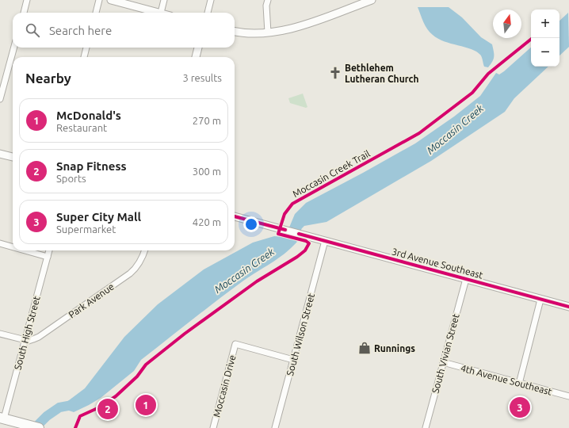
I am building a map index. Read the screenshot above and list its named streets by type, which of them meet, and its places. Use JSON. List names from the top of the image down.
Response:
{
  "streets": {
    "street": [
      "3rd Avenue Southeast",
      "Park Avenue",
      "South High Street",
      "South Wilson Street",
      "South Vivian Street",
      "4th Avenue Southeast",
      "Moccasin Drive"
    ],
    "cycle path": ["Moccasin Creek Trail"]
  },
  "crossings": [
    ["3rd Avenue Southeast", "South Wilson Street"],
    ["3rd Avenue Southeast", "South Vivian Street"],
    ["Park Avenue", "South High Street"],
    ["South Wilson Street", "Moccasin Drive"],
    ["South Vivian Street", "4th Avenue Southeast"]
  ],
  "water": ["Moccasin Creek"],
  "places": {
    "church": ["Bethlehem Lutheran Church"],
    "shop": ["Runnings"]
  },
  "north": "top",
  "page": {
    "map_buttons": ["+", "−"],
    "search": "Search here",
    "heading": ["Nearby", "3 results"],
    "list": [
      {
        "mark": "1",
        "name": "McDonald's",
        "note": "Restaurant",
        "value": "270 m"
      },
      {
        "mark": "2",
        "name": "Snap Fitness",
        "note": "Sports",
        "value": "300 m"
      },
      {
        "mark": "3",
        "name": "Super City Mall",
        "note": "Supermarket",
        "value": "420 m"
      }
    ],
    "pins": ["1", "3", "2"]
  }
}
